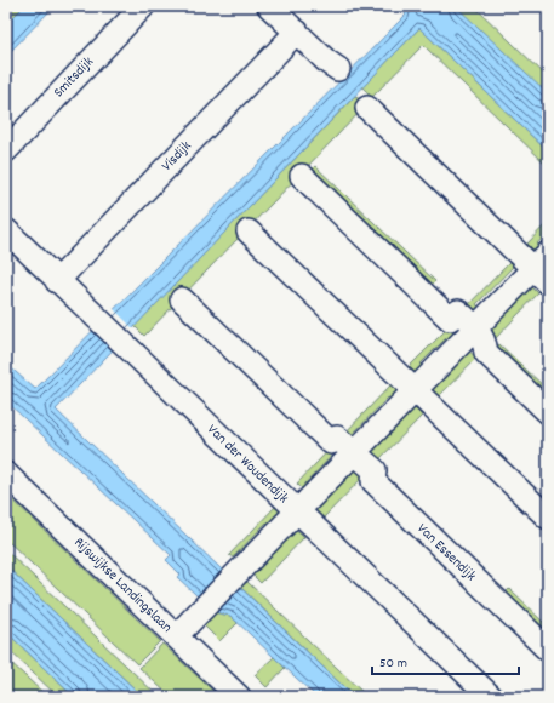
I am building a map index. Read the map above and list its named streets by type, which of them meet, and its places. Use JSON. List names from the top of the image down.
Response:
{
  "streets": {
    "street": [
      "Smitsdijk",
      "Visdijk",
      "Van der Woudendijk",
      "Van Essendijk",
      "Rijswijkse Landingslaan"
    ]
  },
  "crossings": [
    ["Visdijk", "Van der Woudendijk"]
  ],
  "scale_bar": "50 m"
}
